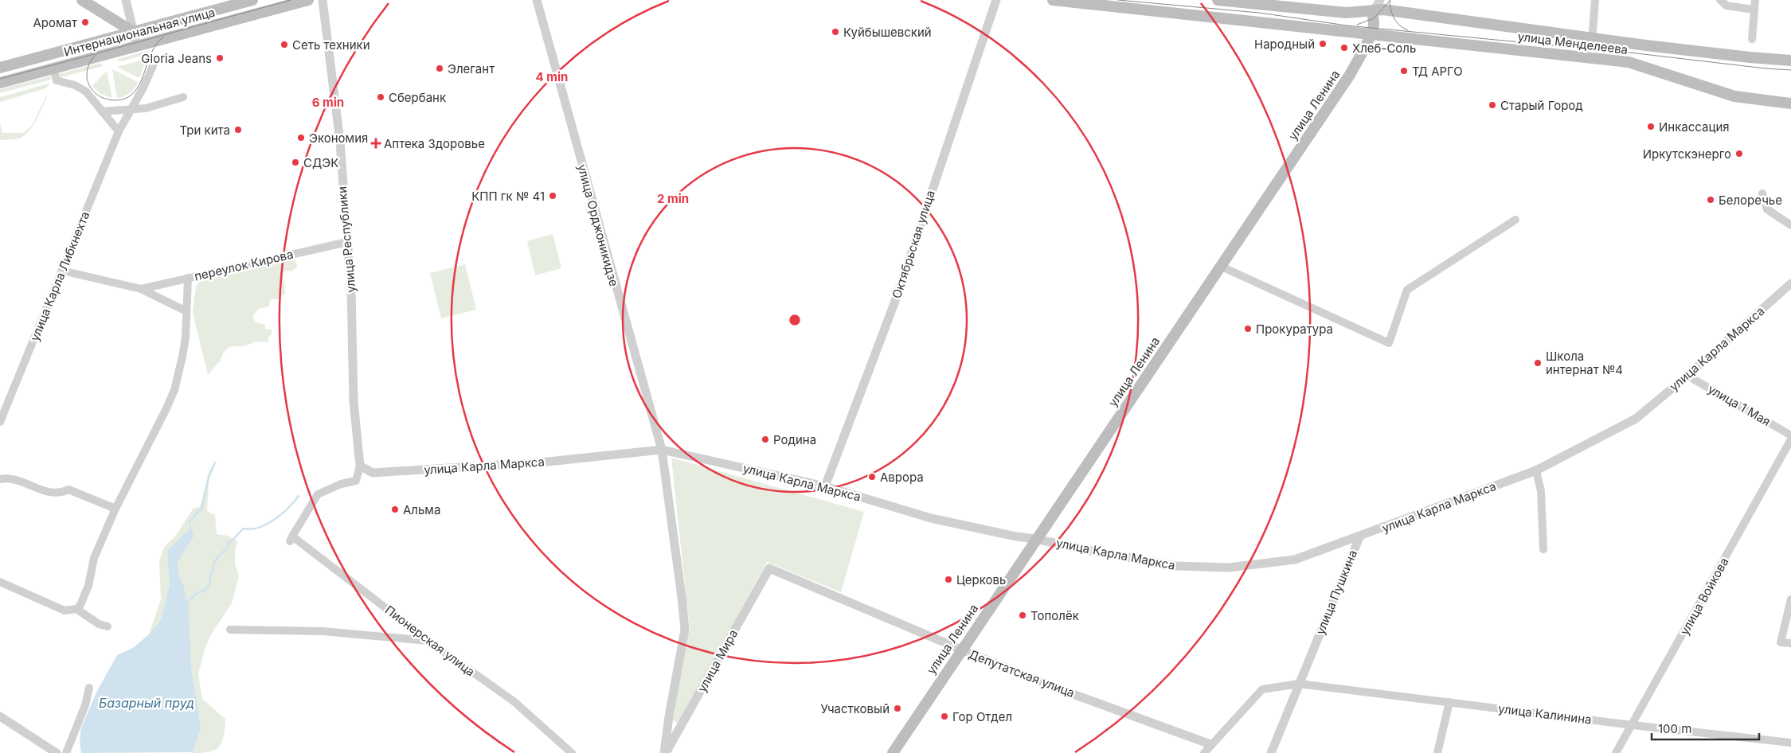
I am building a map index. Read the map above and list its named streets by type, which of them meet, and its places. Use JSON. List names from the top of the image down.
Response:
{
  "streets": {
    "main road": ["Интернациональная улица", "улица Менделеева", "улица Ленина"],
    "street": [
      "улица Орджоникидзе",
      "улица Республики",
      "Октябрьская улица",
      "переулок Кирова",
      "улица Карла Либкнехта",
      "улица Карла Маркса",
      "улица 1 Мая",
      "улица Пушкина",
      "улица Войкова",
      "Пионерская улица",
      "улица Мира",
      "Депутатская улица",
      "улица Калинина"
    ]
  },
  "crossings": [
    ["улица Менделеева", "улица Ленина"],
    ["улица Ленина", "улица Карла Маркса"],
    ["улица Ленина", "Депутатская улица"],
    ["улица Орджоникидзе", "улица Карла Маркса"],
    ["улица Орджоникидзе", "улица Мира"],
    ["улица Республики", "переулок Кирова"],
    ["улица Республики", "улица Карла Маркса"],
    ["улица Республики", "Пионерская улица"],
    ["Октябрьская улица", "улица Карла Маркса"],
    ["переулок Кирова", "улица Карла Либкнехта"],
    ["улица Карла Маркса", "улица 1 Мая"],
    ["улица Карла Маркса", "улица Пушкина"],
    ["улица Карла Маркса", "Пионерская улица"],
    ["улица Пушкина", "улица Калинина"],
    ["улица Войкова", "улица Калинина"],
    ["улица Мира", "Депутатская улица"],
    ["Депутатская улица", "улица Калинина"]
  ],
  "water": ["Базарный пруд"],
  "places": {
    "other": [
      "Аромат",
      "Куйбышевский",
      "Народный",
      "Сеть техники",
      "Хлеб-Соль",
      "Gloria Jeans",
      "Элегант",
      "ТД АРГО",
      "Сбербанк",
      "Старый Город",
      "Инкассация",
      "Три кита",
      "Экономия",
      "Иркутскэнерго",
      "СДЭК",
      "КПП гк № 41",
      "Белоречье",
      "Прокуратура",
      "Школа интернат №4",
      "Родина",
      "Аврора",
      "Альма",
      "Церковь",
      "Тополёк",
      "Участковый",
      "Гор Отдел"
    ],
    "health": ["Аптека Здоровье"]
  },
  "scale_bar": "100 m",
  "rings": ["4 min", "6 min", "2 min"]
}
